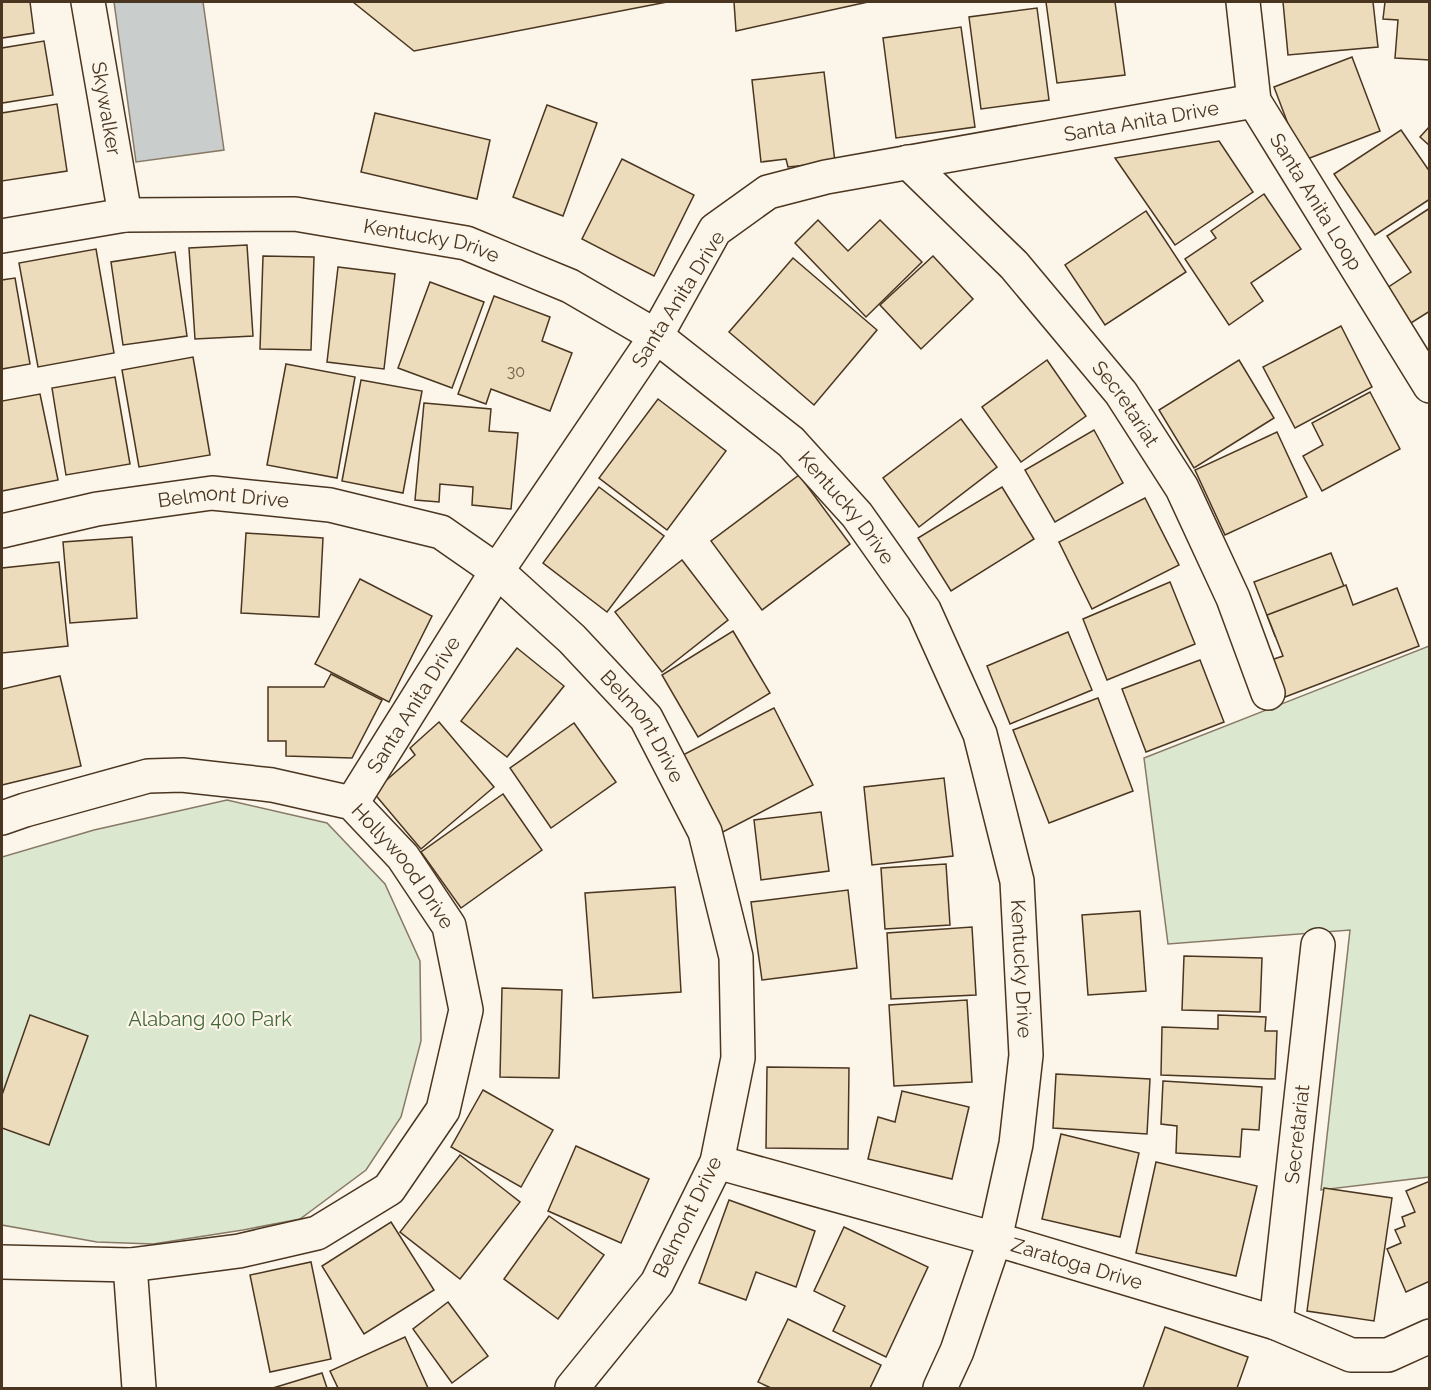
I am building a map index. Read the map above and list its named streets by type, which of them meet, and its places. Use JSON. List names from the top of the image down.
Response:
{
  "streets": {
    "street": [
      "Skywalker",
      "Santa Anita Drive",
      "Santa Anita Loop",
      "Kentucky Drive",
      "Secretariat",
      "Belmont Drive",
      "Hollywood Drive",
      "Zaratoga Drive"
    ]
  },
  "crossings": [
    ["Skywalker", "Kentucky Drive"],
    ["Santa Anita Drive", "Santa Anita Loop"],
    ["Santa Anita Drive", "Kentucky Drive"],
    ["Santa Anita Drive", "Secretariat"],
    ["Santa Anita Drive", "Belmont Drive"],
    ["Santa Anita Drive", "Hollywood Drive"],
    ["Kentucky Drive", "Zaratoga Drive"],
    ["Secretariat", "Zaratoga Drive"],
    ["Belmont Drive", "Zaratoga Drive"]
  ],
  "parks": ["Alabang 400 Park"],
  "house_numbers": ["30"]
}
